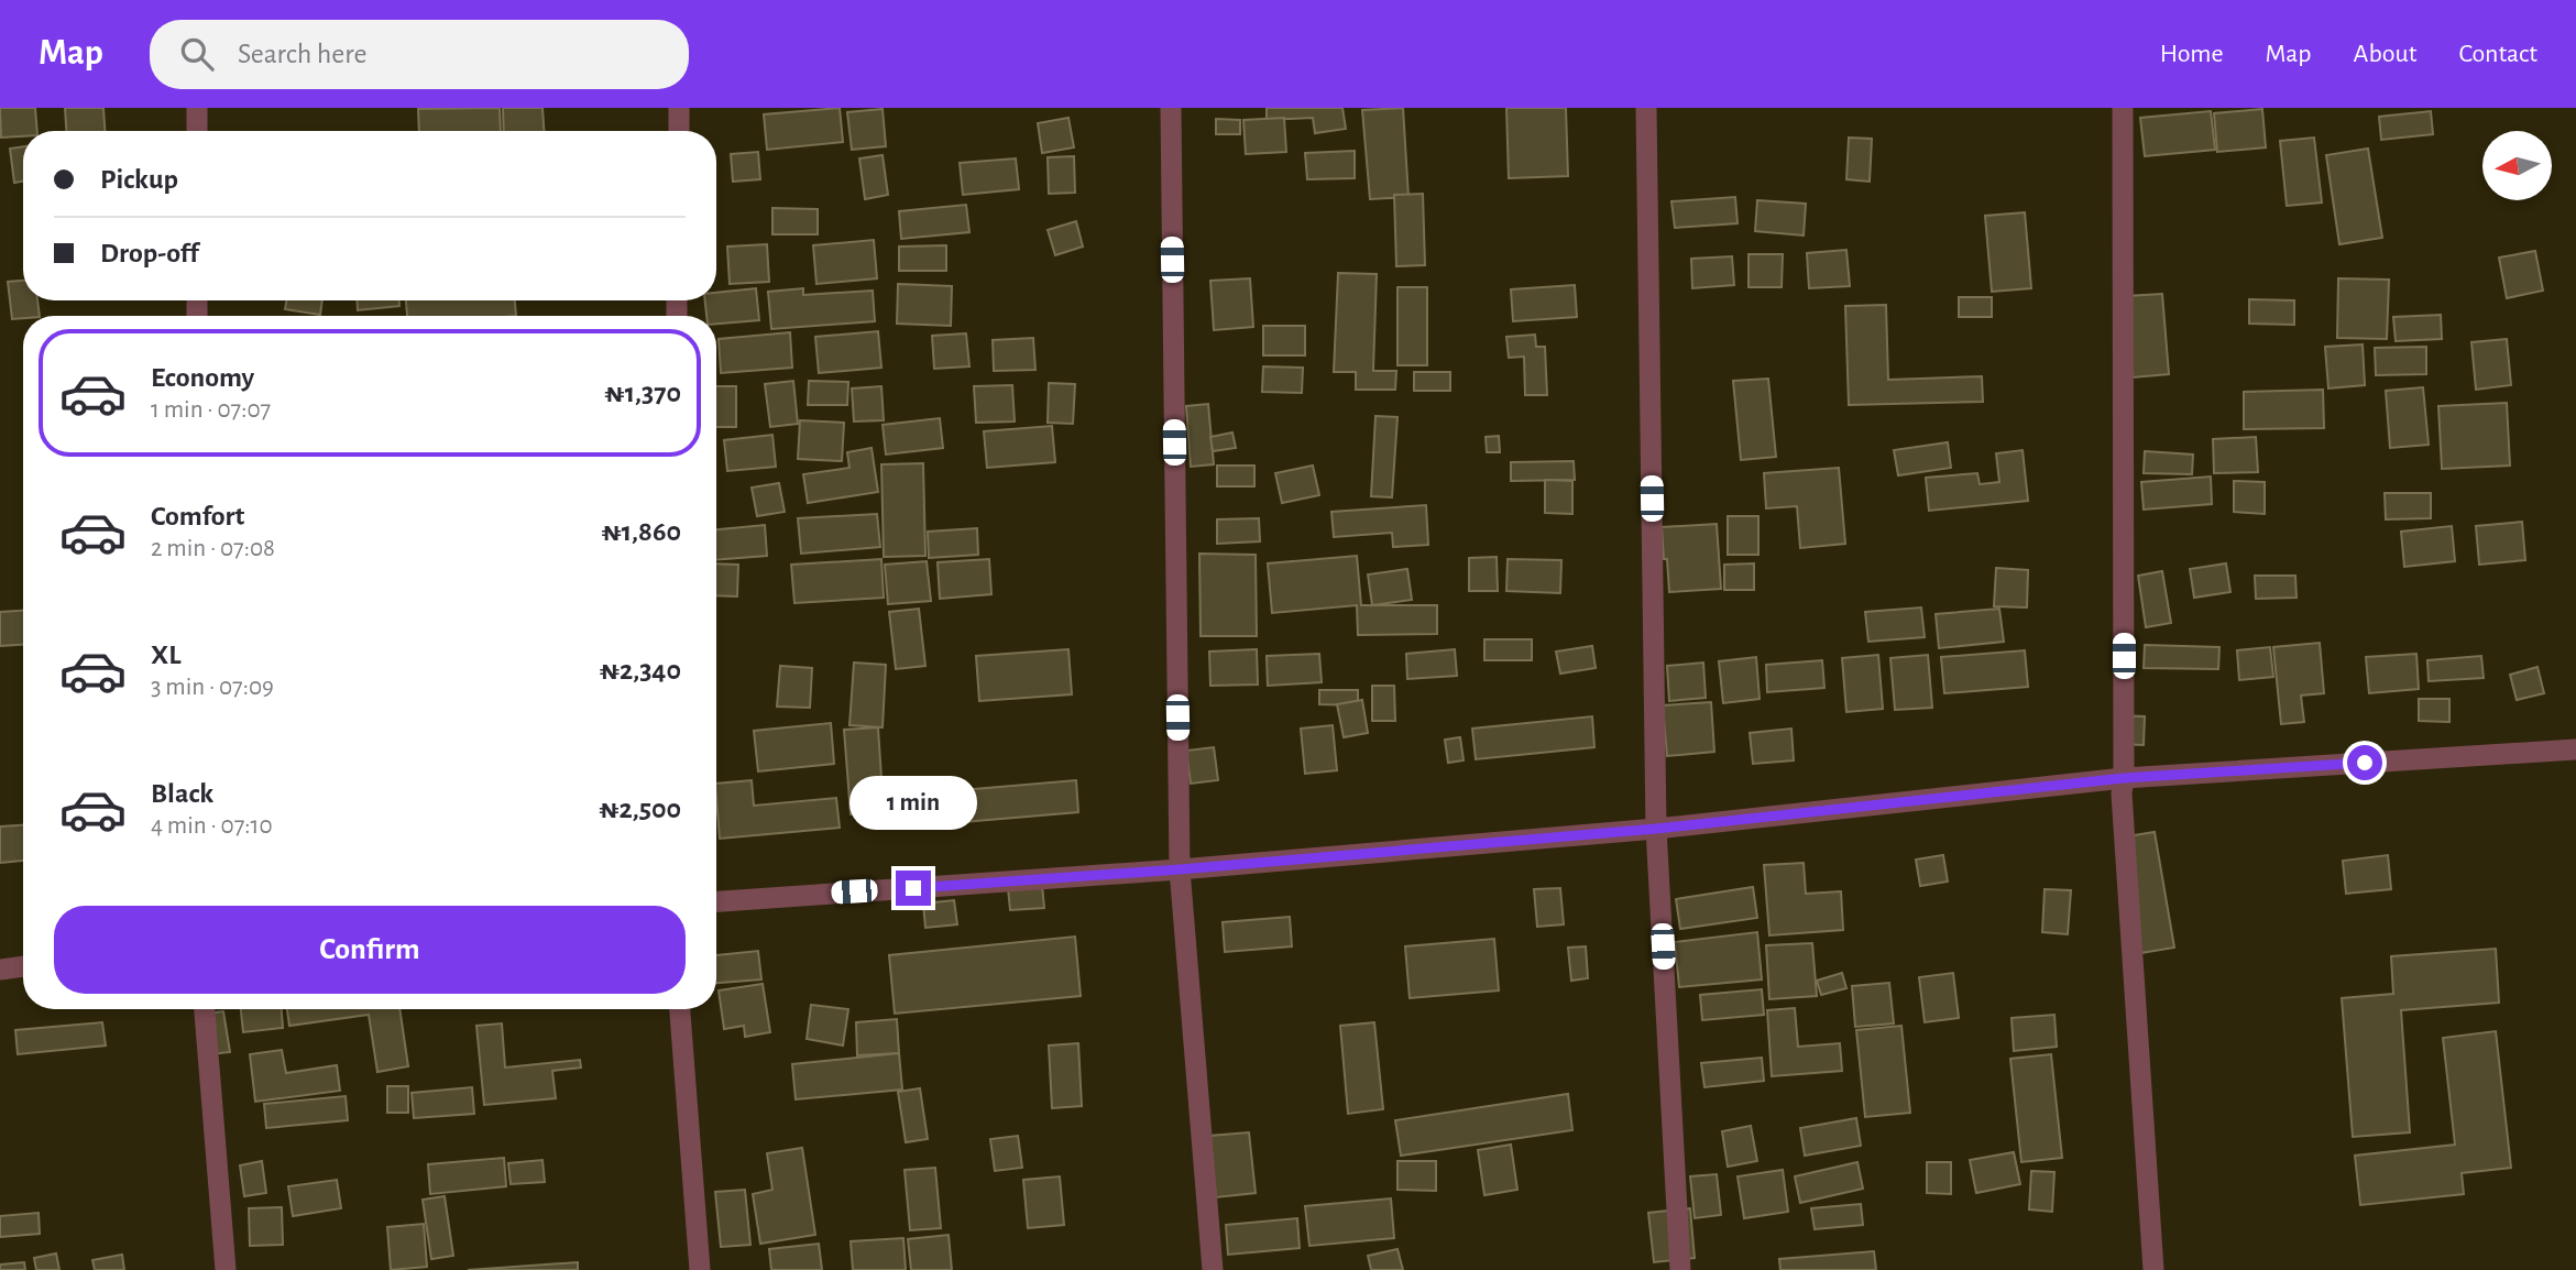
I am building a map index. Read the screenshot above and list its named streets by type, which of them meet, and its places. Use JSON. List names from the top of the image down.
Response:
{
  "north": "left",
  "page": {
    "header": "Map",
    "search": "Search here",
    "nav": [
      "Home",
      "Map",
      "About",
      "Contact"
    ],
    "banner": ["Pickup", "Drop-off"],
    "list": [
      {
        "name": "Economy",
        "note": "1 min · 07:07",
        "value": "₦1,370"
      },
      {
        "name": "Comfort",
        "note": "2 min · 07:08",
        "value": "₦1,860"
      },
      {
        "name": "XL",
        "note": "3 min · 07:09",
        "value": "₦2,340"
      },
      {
        "name": "Black",
        "note": "4 min · 07:10",
        "value": "₦2,500"
      }
    ],
    "bubble": "1 min",
    "buttons": "Confirm"
  }
}
